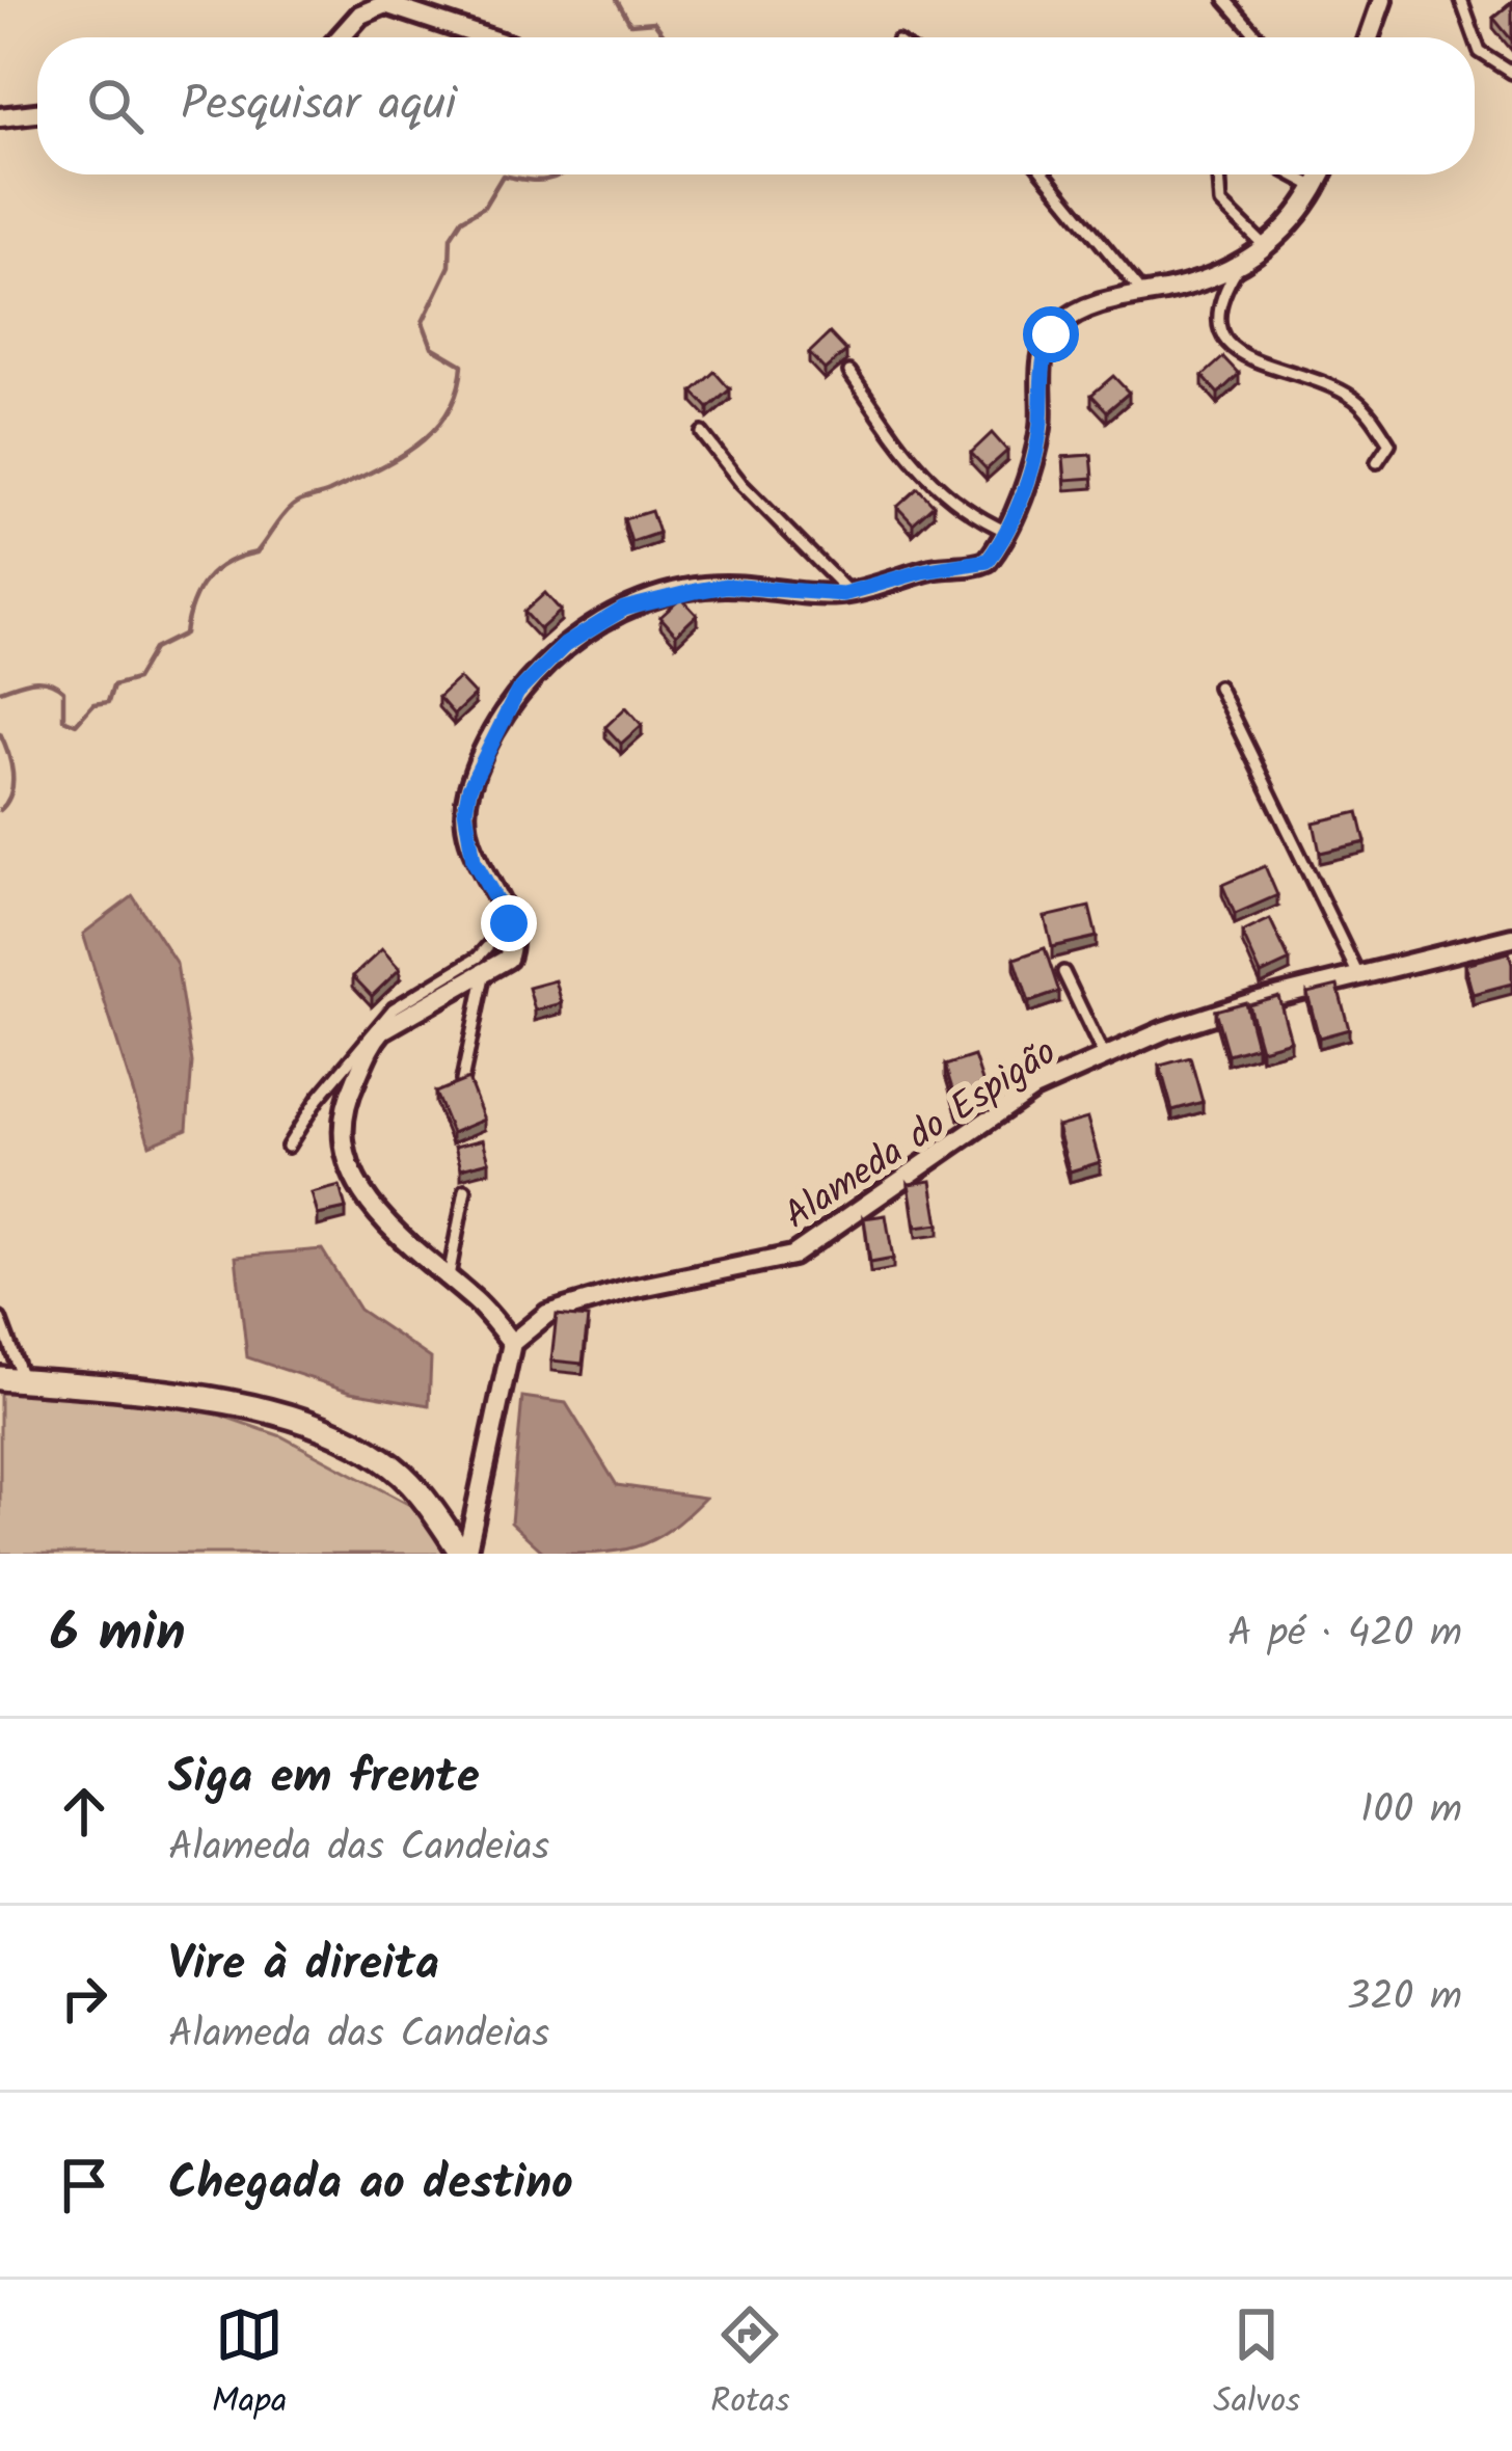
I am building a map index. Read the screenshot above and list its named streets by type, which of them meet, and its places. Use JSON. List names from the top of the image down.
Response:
{
  "streets": {
    "street": ["Alameda do Espigão"]
  },
  "page": {
    "search": "Pesquisar aqui",
    "heading": ["6 min", "A pé · 420 m"],
    "list": [
      ["Siga em frente", "Alameda das Candeias", "100 m"],
      ["Vire à direita", "Alameda das Candeias", "320 m"],
      "Chegada ao destino"
    ],
    "nav": ["Mapa", "Rotas", "Salvos"]
  }
}
